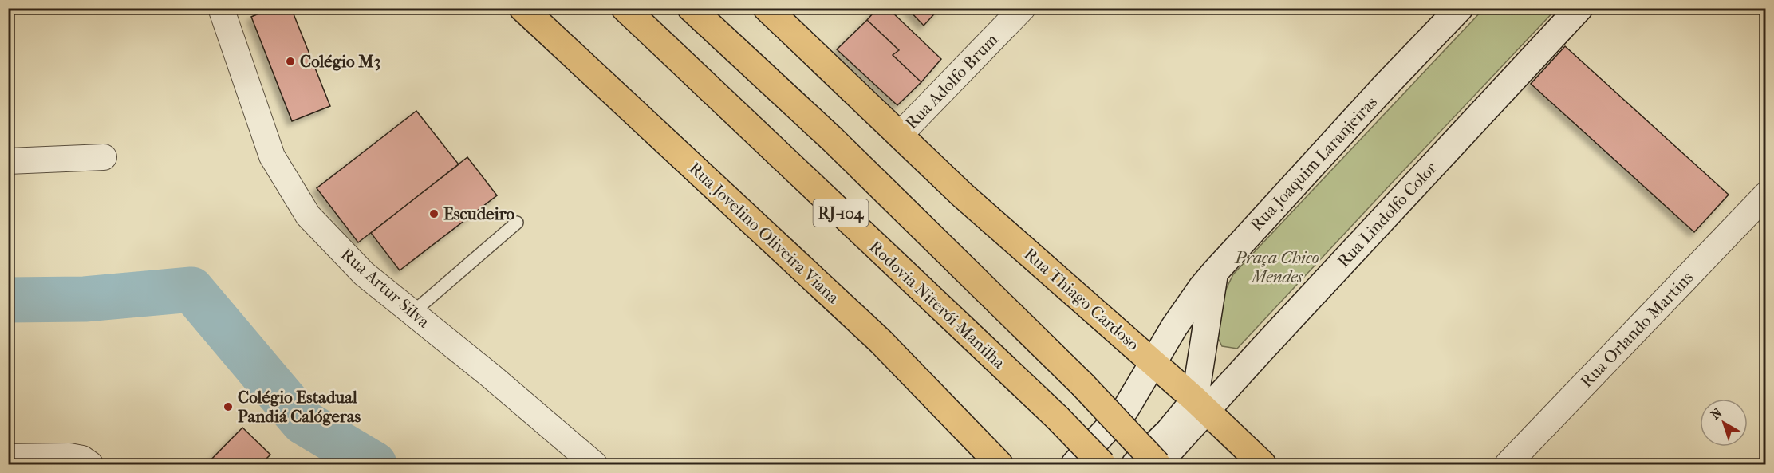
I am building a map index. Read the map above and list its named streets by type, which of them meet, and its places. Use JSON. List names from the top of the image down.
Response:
{
  "streets": {
    "main road": [
      "Rua Joaquim Laranjeiras",
      "RJ-104",
      "Rua Lindolfo Color",
      "Rua Jovelino Oliveira Viana",
      "Rua Thiago Cardoso",
      "Rodovia Niterói-Manilha"
    ],
    "street": ["Rua Adolfo Brum", "Rua Artur Silva", "Rua Orlando Martins"]
  },
  "crossings": [
    ["Rua Adolfo Brum", "Rua Thiago Cardoso"],
    ["Rua Joaquim Laranjeiras", "Rua Thiago Cardoso"],
    ["RJ-104", "Rua Lindolfo Color"],
    ["Rua Lindolfo Color", "Rua Thiago Cardoso"]
  ],
  "parks": ["Praça Chico Mendes"],
  "places": ["Colégio M3", "Escudeiro", "Colégio Estadual Pandiá Calógeras"],
  "north": "top left"
}
